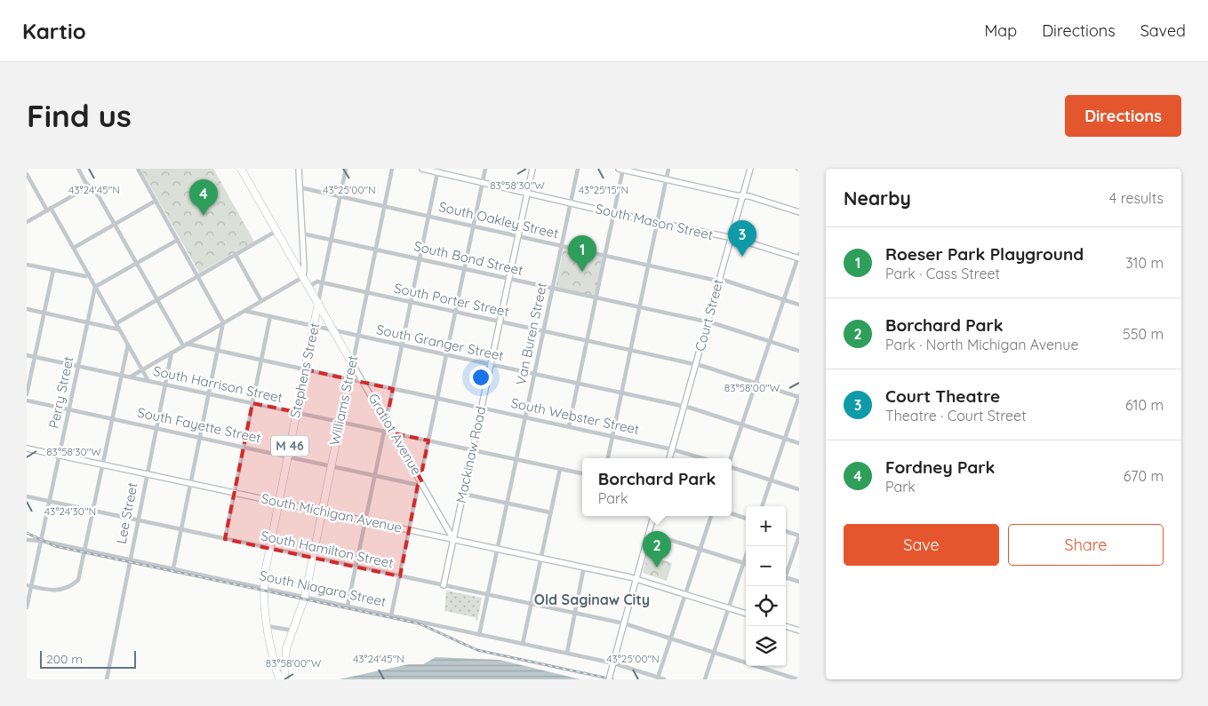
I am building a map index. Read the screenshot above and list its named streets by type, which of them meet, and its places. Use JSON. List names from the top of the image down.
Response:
{
  "streets": {
    "highway": [
      "Stephens Street",
      "Williams Street",
      "Gratiot Avenue",
      "M 46"
    ],
    "main road": [
      "South Mason Street",
      "Court Street",
      "Mackinaw Road",
      "South Michigan Avenue"
    ],
    "street": [
      "South Oakley Street",
      "South Bond Street",
      "South Porter Street",
      "Van Buren Street",
      "South Granger Street",
      "South Harrison Street",
      "Perry Street",
      "South Webster Street",
      "South Fayette Street",
      "Lee Street",
      "South Hamilton Street",
      "South Niagara Street"
    ]
  },
  "crossings": [
    ["South Oakley Street", "Court Street"],
    ["South Oakley Street", "Van Buren Street"],
    ["South Oakley Street", "Stephens Street"],
    ["South Oakley Street", "Williams Street"],
    ["South Oakley Street", "Mackinaw Road"],
    ["South Mason Street", "Court Street"],
    ["South Mason Street", "Van Buren Street"],
    ["South Mason Street", "Mackinaw Road"],
    ["South Bond Street", "Court Street"],
    ["South Bond Street", "Van Buren Street"],
    ["South Bond Street", "Stephens Street"],
    ["South Bond Street", "Williams Street"],
    ["South Bond Street", "Mackinaw Road"],
    ["South Porter Street", "Court Street"],
    ["South Porter Street", "Van Buren Street"],
    ["South Porter Street", "Stephens Street"],
    ["South Porter Street", "Williams Street"],
    ["South Porter Street", "Gratiot Avenue"],
    ["South Porter Street", "Mackinaw Road"],
    ["Court Street", "South Granger Street"],
    ["Court Street", "South Webster Street"],
    ["Van Buren Street", "South Granger Street"],
    ["Van Buren Street", "South Harrison Street"],
    ["Van Buren Street", "South Webster Street"],
    ["Van Buren Street", "South Michigan Avenue"],
    ["Van Buren Street", "South Hamilton Street"],
    ["Van Buren Street", "South Niagara Street"],
    ["South Granger Street", "Stephens Street"],
    ["South Granger Street", "Williams Street"],
    ["South Granger Street", "Gratiot Avenue"],
    ["South Granger Street", "Mackinaw Road"],
    ["Stephens Street", "South Harrison Street"],
    ["Stephens Street", "South Webster Street"],
    ["Stephens Street", "South Fayette Street"],
    ["Stephens Street", "Gratiot Avenue"],
    ["Stephens Street", "M 46"],
    ["Stephens Street", "South Michigan Avenue"],
    ["Stephens Street", "South Hamilton Street"],
    ["Stephens Street", "South Niagara Street"],
    ["South Harrison Street", "Perry Street"],
    ["South Harrison Street", "Williams Street"],
    ["South Harrison Street", "Gratiot Avenue"],
    ["South Harrison Street", "Mackinaw Road"],
    ["South Harrison Street", "Lee Street"],
    ["Perry Street", "South Fayette Street"],
    ["Perry Street", "South Michigan Avenue"],
    ["Perry Street", "South Hamilton Street"],
    ["Perry Street", "South Niagara Street"],
    ["Williams Street", "South Webster Street"],
    ["Williams Street", "South Fayette Street"],
    ["Williams Street", "Gratiot Avenue"],
    ["Williams Street", "South Michigan Avenue"],
    ["Williams Street", "South Hamilton Street"],
    ["Williams Street", "South Niagara Street"],
    ["South Webster Street", "Gratiot Avenue"],
    ["South Webster Street", "Mackinaw Road"],
    ["South Fayette Street", "Gratiot Avenue"],
    ["South Fayette Street", "Lee Street"],
    ["Gratiot Avenue", "Mackinaw Road"],
    ["Gratiot Avenue", "South Michigan Avenue"],
    ["Mackinaw Road", "South Michigan Avenue"],
    ["Mackinaw Road", "South Hamilton Street"],
    ["Lee Street", "South Michigan Avenue"],
    ["Lee Street", "South Hamilton Street"],
    ["Lee Street", "South Niagara Street"]
  ],
  "districts": ["Old Saginaw City"],
  "scale_bar": "200 m",
  "page": {
    "header": "Kartio",
    "nav": ["Map", "Directions", "Saved"],
    "buttons": [
      "Directions",
      ["Save", "Share"]
    ],
    "title": "Find us",
    "heading": ["Nearby", "4 results"],
    "pins": [
      "4",
      "3",
      "1",
      "2"
    ],
    "list": [
      {
        "mark": "1",
        "name": "Roeser Park Playground",
        "note": "Park · Cass Street",
        "value": "310 m"
      },
      {
        "mark": "2",
        "name": "Borchard Park",
        "note": "Park · North Michigan Avenue",
        "value": "550 m"
      },
      {
        "mark": "3",
        "name": "Court Theatre",
        "note": "Theatre · Court Street",
        "value": "610 m"
      },
      {
        "mark": "4",
        "name": "Fordney Park",
        "note": "Park",
        "value": "670 m"
      }
    ],
    "popup": ["Borchard Park", "Park"],
    "map_buttons": ["+", "−"],
    "scale": "200 m"
  },
  "coordinates": [
    "83°58'30\"W",
    "43°24'45\"N",
    "43°25'00\"N",
    "43°25'15\"N",
    "83°58'00\"W",
    "43°24'30\"N"
  ]
}
